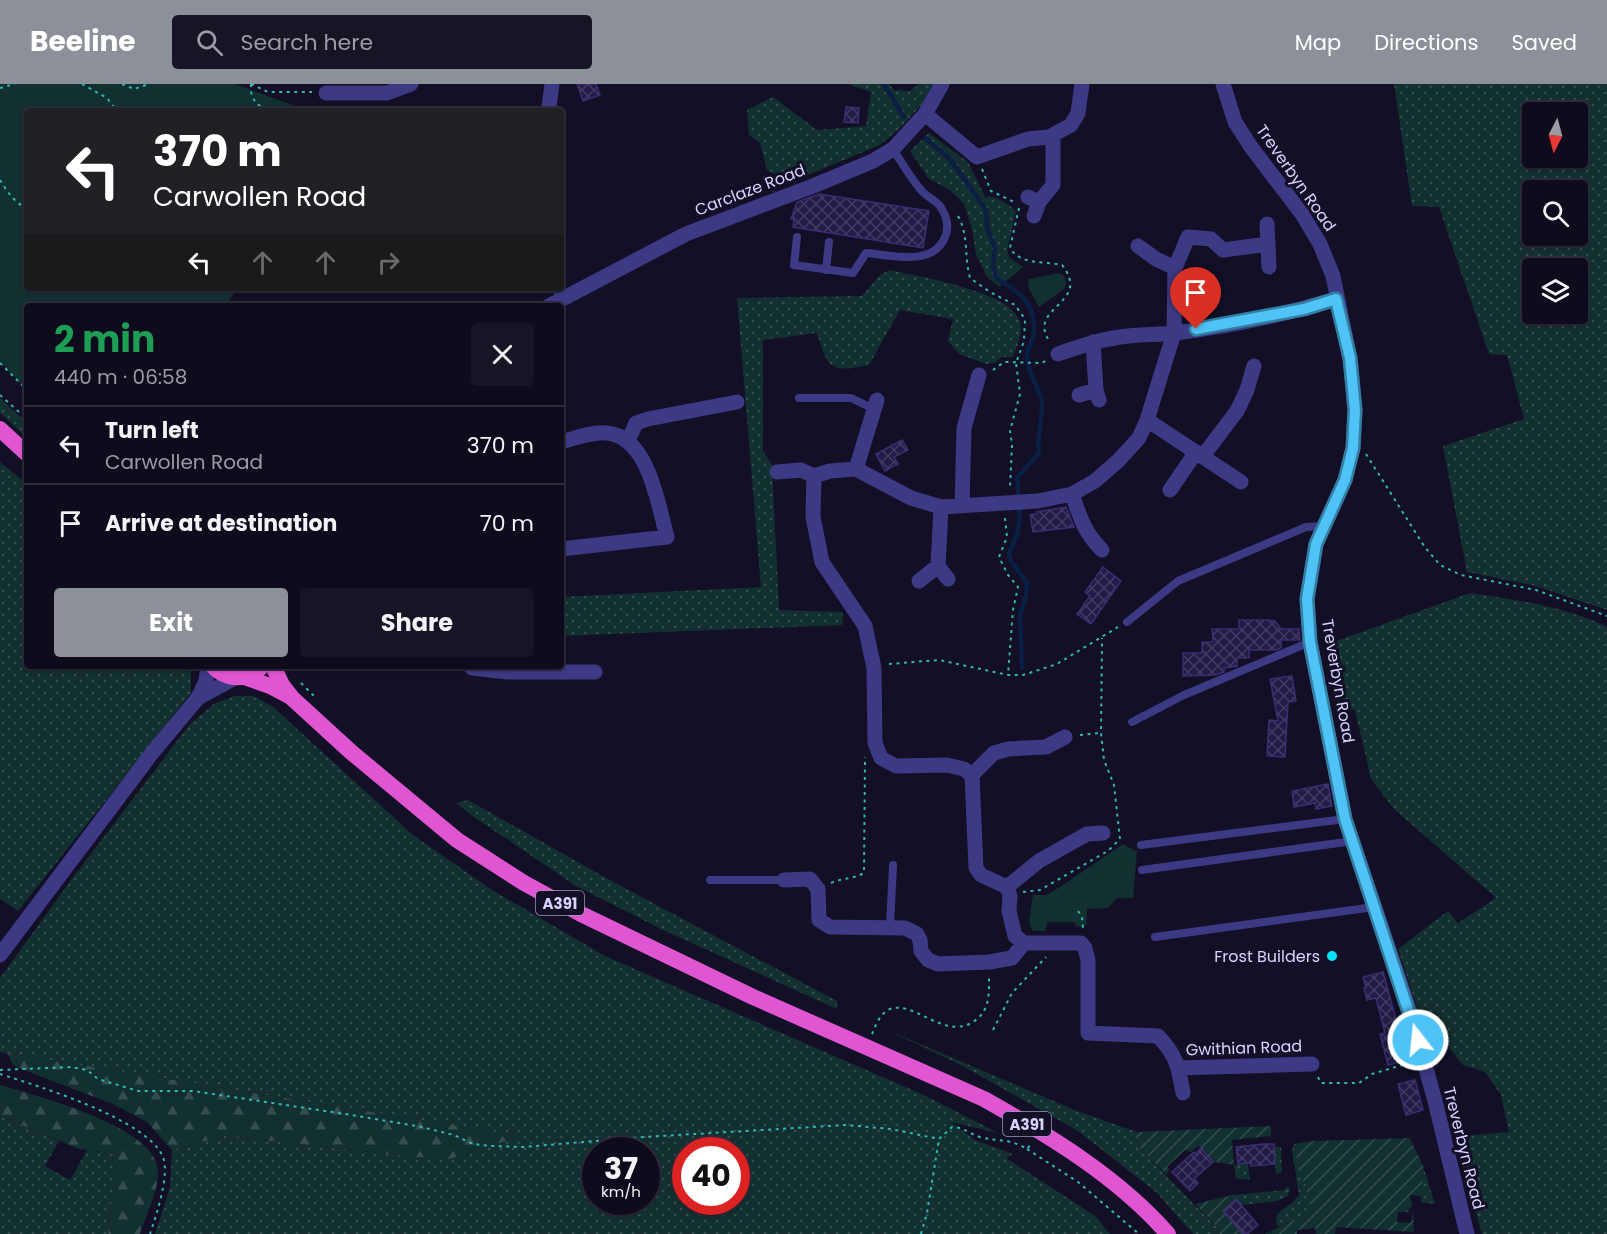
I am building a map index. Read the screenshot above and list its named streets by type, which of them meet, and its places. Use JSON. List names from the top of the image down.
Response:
{
  "streets": {
    "highway": ["A391"],
    "street": ["Treverbyn Road", "Carclaze Road", "Gwithian Road"]
  },
  "places": ["Frost Builders"],
  "north": "bottom",
  "page": {
    "header": "Beeline",
    "search": "Search here",
    "nav": ["Map", "Directions", "Saved"],
    "turn": ["370 m", "Carwollen Road"],
    "heading": ["2 min", "440 m · 06:58"],
    "list": [
      {
        "name": "Turn left",
        "note": "Carwollen Road",
        "value": "370 m"
      },
      {
        "name": "Arrive at destination",
        "value": "70 m"
      }
    ],
    "buttons": ["Exit", "Share"],
    "speed": "37 km/h",
    "limit": "40"
  }
}
